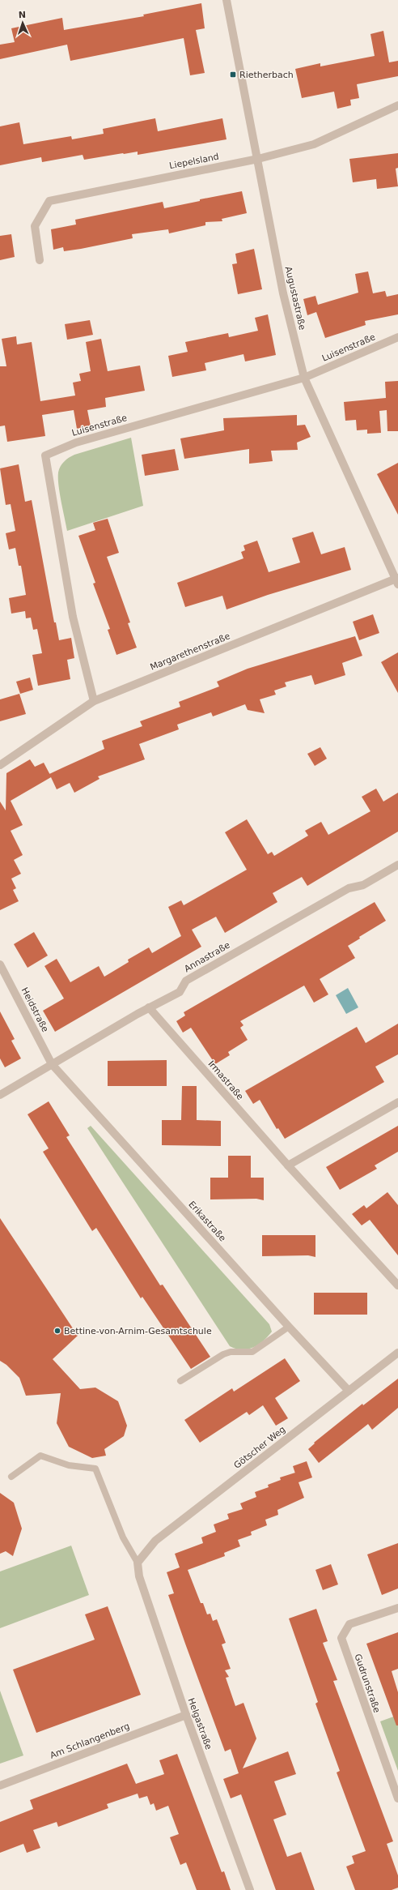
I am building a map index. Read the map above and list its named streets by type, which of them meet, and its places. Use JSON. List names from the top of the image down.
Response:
{
  "streets": {
    "street": [
      "Liepelsland",
      "Augustastraße",
      "Luisenstraße",
      "Margarethenstraße",
      "Annastraße",
      "Heidstraße",
      "Irmastraße",
      "Erikastraße",
      "Götscher Weg",
      "Gudrunstraße",
      "Helgastraße",
      "Am Schlangenberg"
    ]
  },
  "crossings": [
    ["Liepelsland", "Augustastraße"],
    ["Augustastraße", "Luisenstraße"],
    ["Augustastraße", "Margarethenstraße"],
    ["Luisenstraße", "Margarethenstraße"],
    ["Annastraße", "Heidstraße"],
    ["Annastraße", "Irmastraße"],
    ["Annastraße", "Erikastraße"],
    ["Heidstraße", "Erikastraße"],
    ["Erikastraße", "Götscher Weg"],
    ["Götscher Weg", "Helgastraße"],
    ["Helgastraße", "Am Schlangenberg"]
  ],
  "places": {
    "transit": ["Rietherbach"],
    "other": ["Bettine-von-Arnim-Gesamtschule"]
  },
  "north": "top"
}
